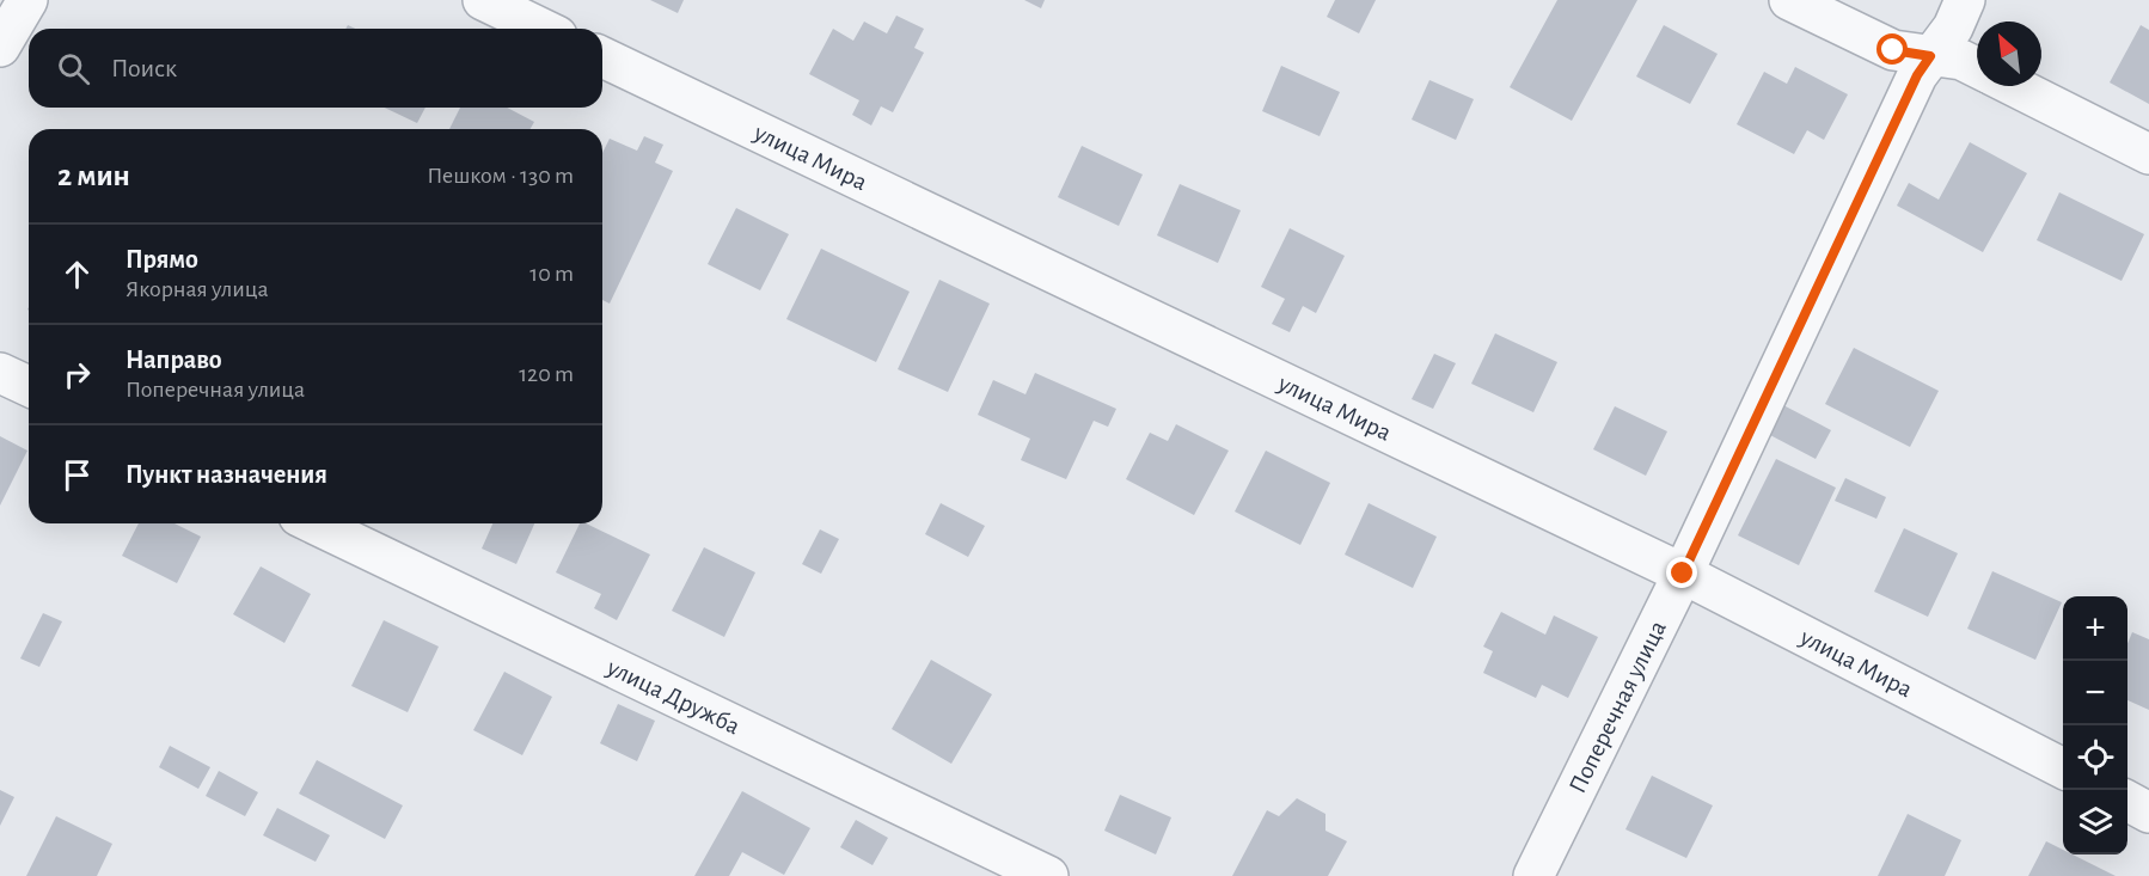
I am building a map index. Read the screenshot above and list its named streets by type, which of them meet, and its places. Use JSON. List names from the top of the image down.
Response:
{
  "streets": {
    "street": ["улица Мира", "улица Дружба", "Поперечная улица"]
  },
  "crossings": [
    ["улица Мира", "Поперечная улица"]
  ],
  "north": "top left",
  "page": {
    "search": "Поиск",
    "heading": ["2 мин", "Пешком · 130 m"],
    "list": [
      ["Прямо", "Якорная улица", "10 m"],
      ["Направо", "Поперечная улица", "120 m"],
      "Пункт назначения"
    ],
    "map_buttons": ["+", "−"]
  }
}
